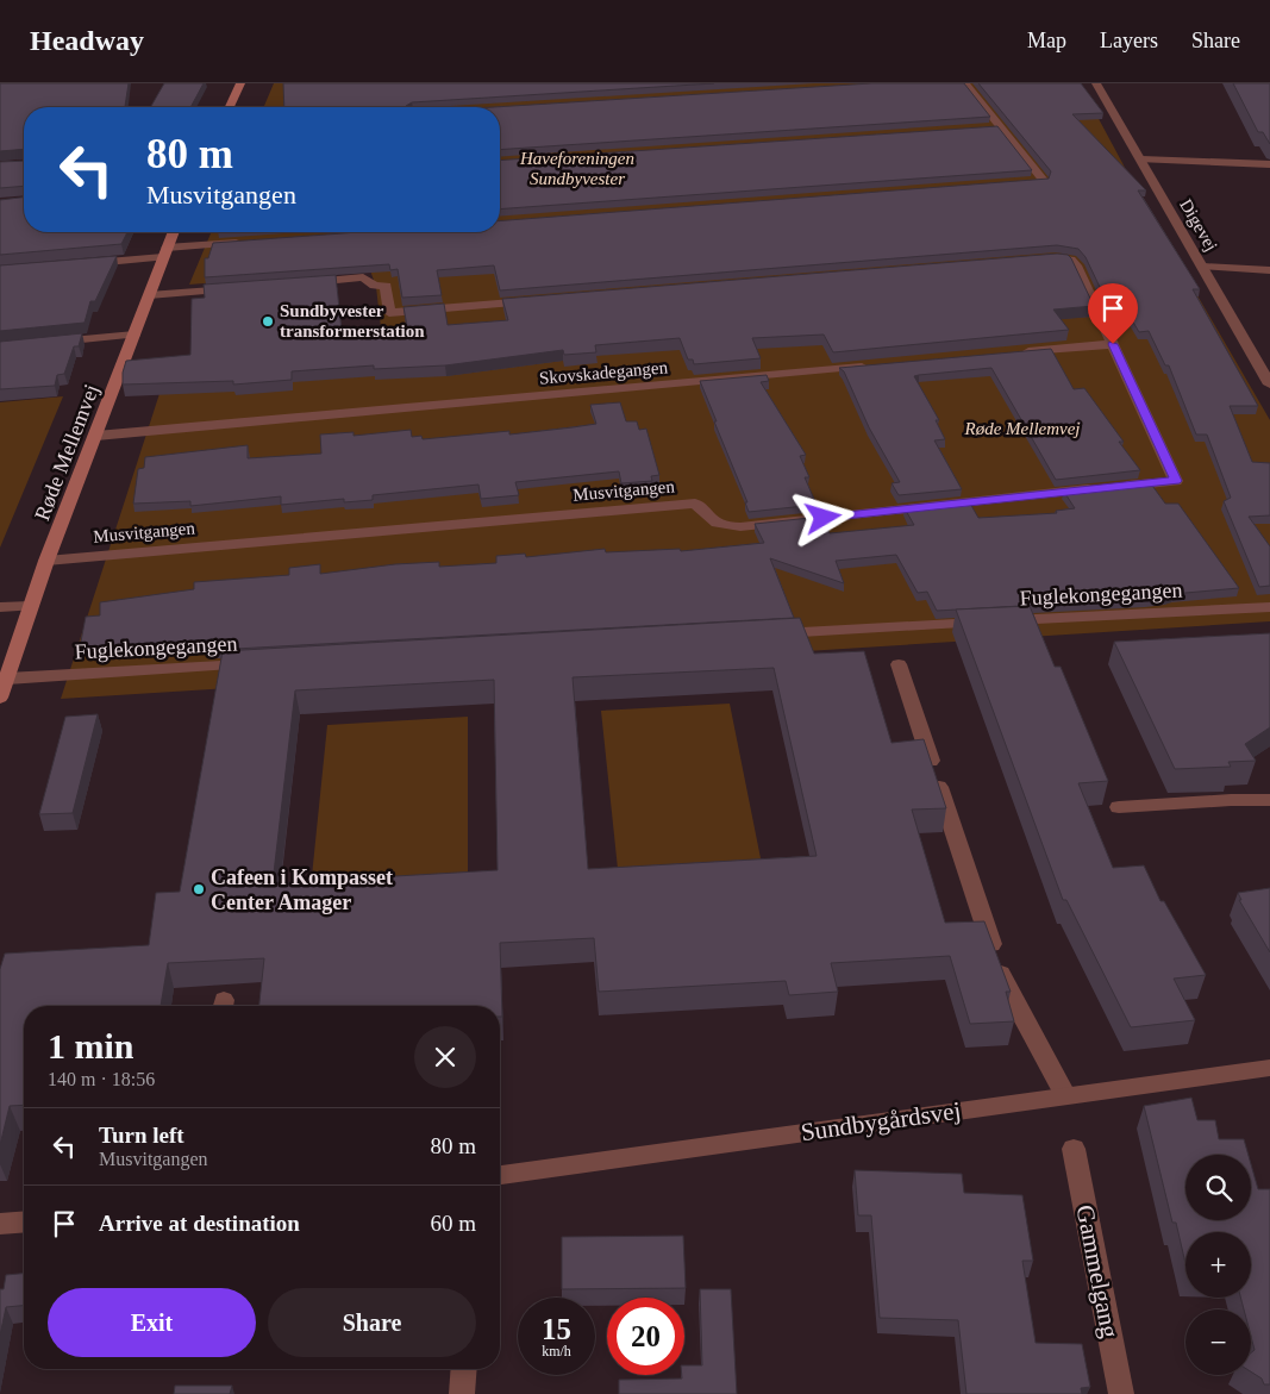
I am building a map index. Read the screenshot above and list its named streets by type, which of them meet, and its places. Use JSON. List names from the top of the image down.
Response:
{
  "streets": {
    "street": [
      "Digevej",
      "Skovskadegangen",
      "Røde Mellemvej",
      "Musvitgangen",
      "Fuglekongegangen",
      "Sundbygårdsvej",
      "Gammelgang"
    ]
  },
  "crossings": [
    ["Skovskadegangen", "Røde Mellemvej"],
    ["Røde Mellemvej", "Musvitgangen"],
    ["Røde Mellemvej", "Fuglekongegangen"]
  ],
  "parks": ["Haveforeningen Sundbyvester", "Røde Mellemvej"],
  "places": ["Sundbyvester transformerstation", "Cafeen i Kompasset Center Amager"],
  "page": {
    "header": "Headway",
    "nav": ["Map", "Layers", "Share"],
    "turn": ["80 m", "Musvitgangen"],
    "heading": ["1 min", "140 m · 18:56"],
    "list": [
      {
        "name": "Turn left",
        "note": "Musvitgangen",
        "value": "80 m"
      },
      {
        "name": "Arrive at destination",
        "value": "60 m"
      }
    ],
    "map_buttons": ["+", "−"],
    "buttons": ["Exit", "Share"],
    "speed": "15 km/h",
    "limit": "20"
  }
}
